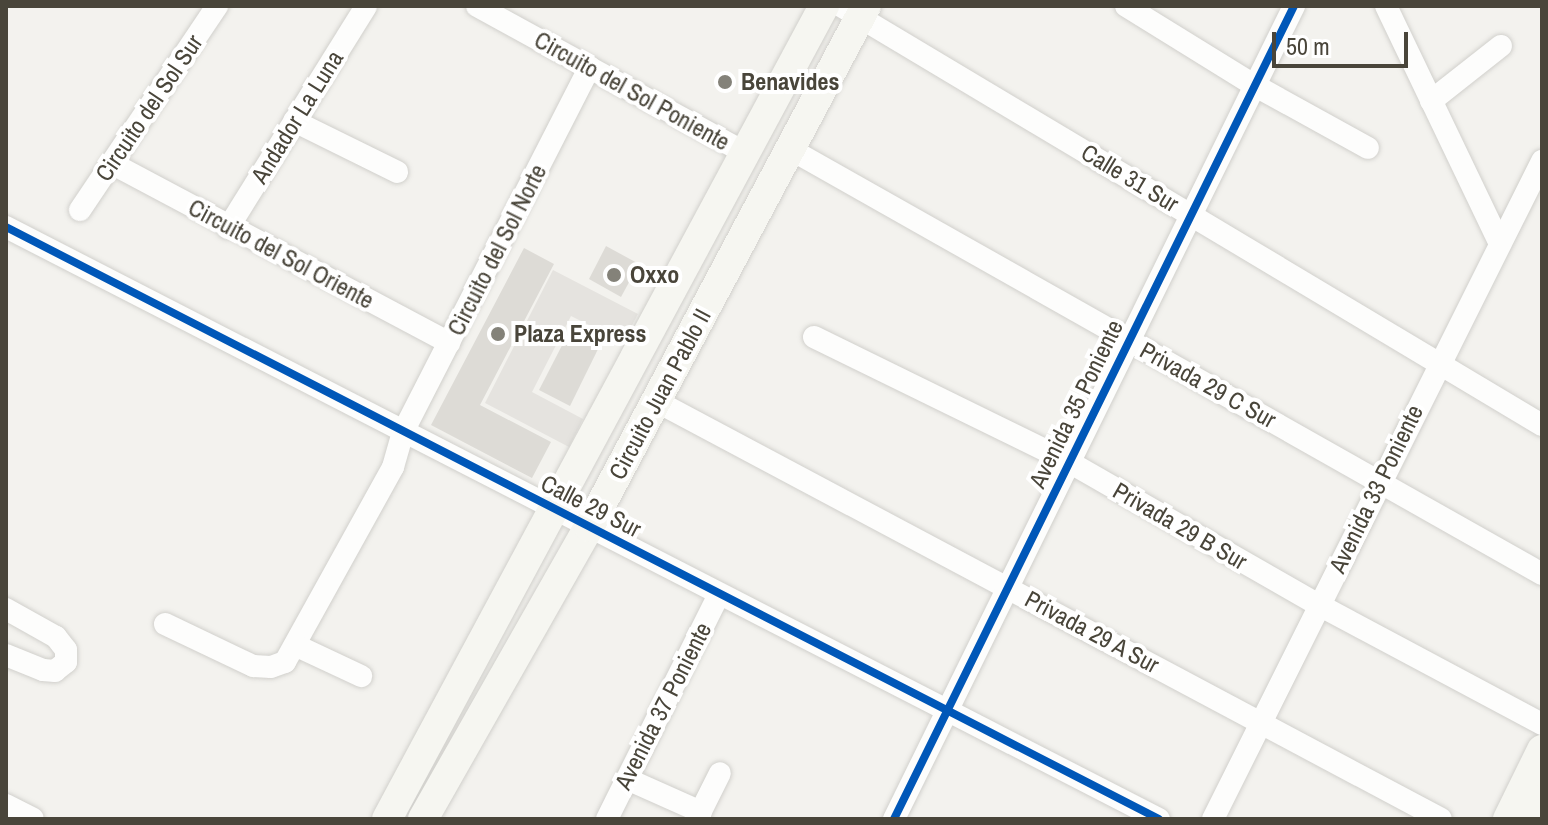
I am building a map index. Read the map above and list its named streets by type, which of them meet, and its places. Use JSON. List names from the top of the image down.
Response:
{
  "streets": {
    "main road": ["Circuito Juan Pablo II"],
    "street": [
      "Circuito del Sol Poniente",
      "Circuito del Sol Sur",
      "Andador La Luna",
      "Calle 31 Sur",
      "Circuito del Sol Norte",
      "Circuito del Sol Oriente",
      "Privada 29 C Sur",
      "Avenida 35 Poniente",
      "Avenida 33 Poniente",
      "Calle 29 Sur",
      "Privada 29 B Sur",
      "Privada 29 A Sur",
      "Avenida 37 Poniente"
    ]
  },
  "crossings": [
    ["Circuito del Sol Poniente", "Circuito del Sol Norte"],
    ["Circuito del Sol Poniente", "Circuito Juan Pablo II"],
    ["Circuito del Sol Sur", "Circuito del Sol Oriente"],
    ["Andador La Luna", "Circuito del Sol Oriente"],
    ["Calle 31 Sur", "Circuito Juan Pablo II"],
    ["Calle 31 Sur", "Avenida 35 Poniente"],
    ["Calle 31 Sur", "Avenida 33 Poniente"],
    ["Circuito del Sol Norte", "Circuito del Sol Oriente"],
    ["Circuito del Sol Norte", "Calle 29 Sur"],
    ["Privada 29 C Sur", "Circuito Juan Pablo II"],
    ["Privada 29 C Sur", "Avenida 35 Poniente"],
    ["Privada 29 C Sur", "Avenida 33 Poniente"],
    ["Circuito Juan Pablo II", "Calle 29 Sur"],
    ["Circuito Juan Pablo II", "Privada 29 A Sur"],
    ["Avenida 35 Poniente", "Calle 29 Sur"],
    ["Avenida 35 Poniente", "Privada 29 B Sur"],
    ["Avenida 35 Poniente", "Privada 29 A Sur"],
    ["Avenida 33 Poniente", "Privada 29 B Sur"],
    ["Avenida 33 Poniente", "Privada 29 A Sur"],
    ["Calle 29 Sur", "Avenida 37 Poniente"]
  ],
  "places": ["Benavides", "Oxxo", "Plaza Express"],
  "scale_bar": "50 m"
}
